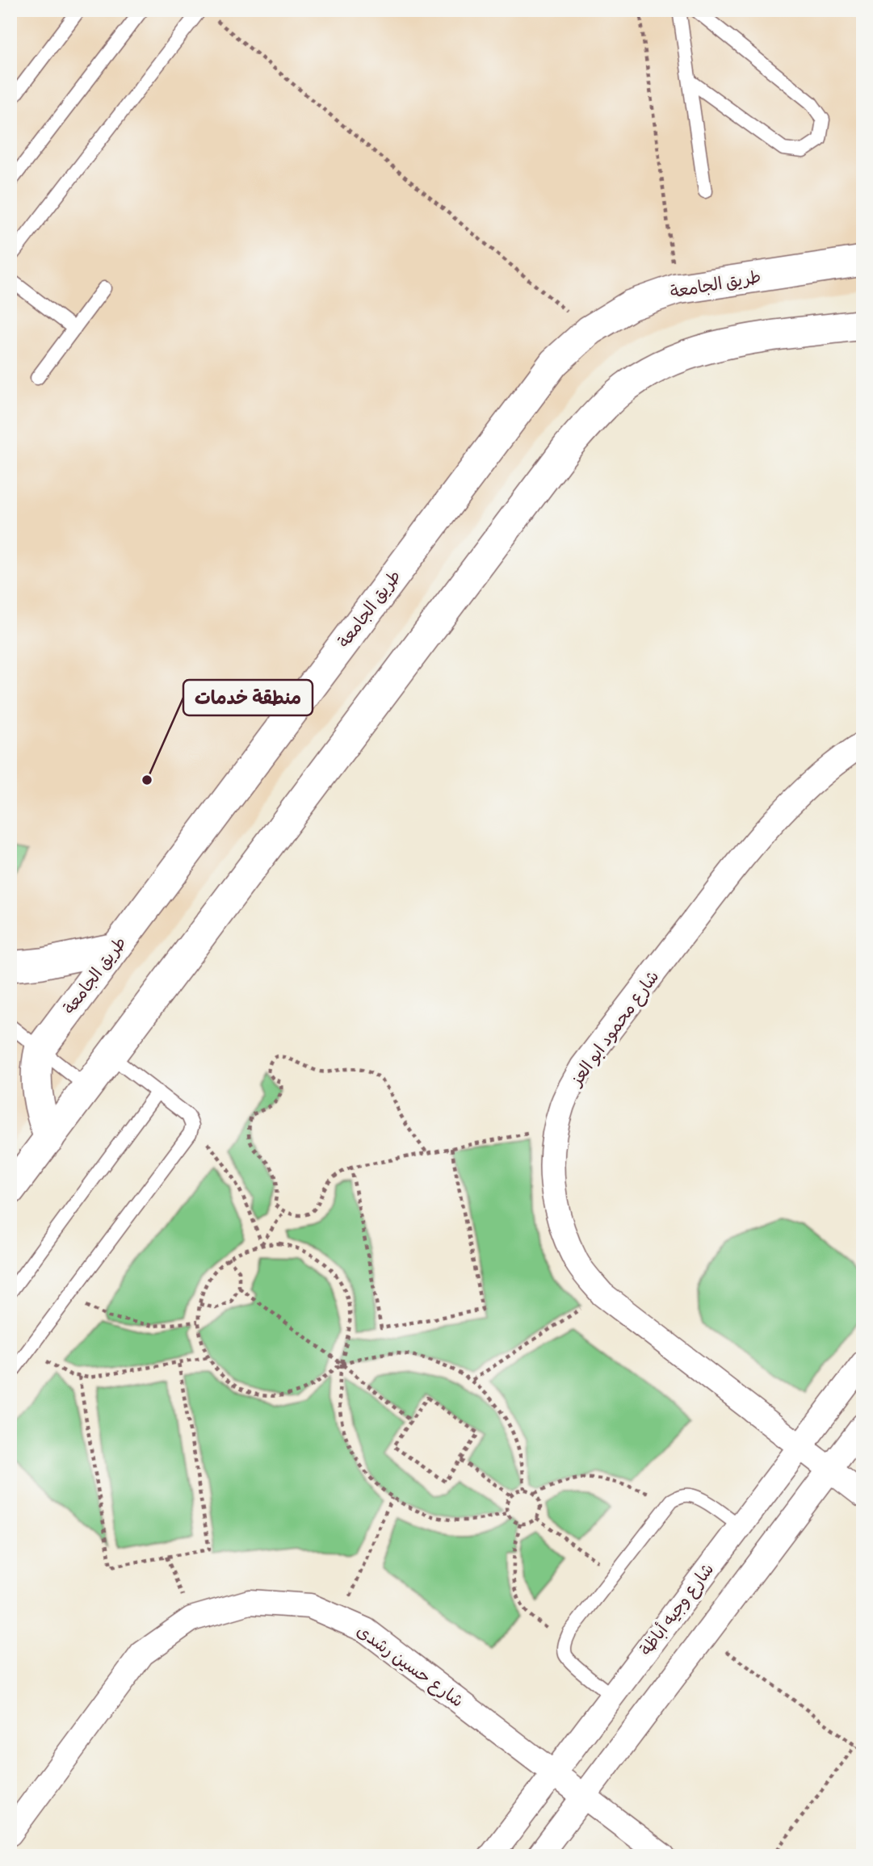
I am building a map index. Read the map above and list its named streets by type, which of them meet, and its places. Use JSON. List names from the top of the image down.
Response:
{
  "streets": {
    "street": [
      "طريق الجامعة",
      "شارع محمود ابو العز",
      "شارع وجيه أباظة",
      "شارع حسين رشدى"
    ]
  },
  "crossings": [
    ["شارع محمود ابو العز", "شارع وجيه أباظة"],
    ["شارع وجيه أباظة", "شارع حسين رشدى"]
  ],
  "places": ["منطقة خدمات"]
}
